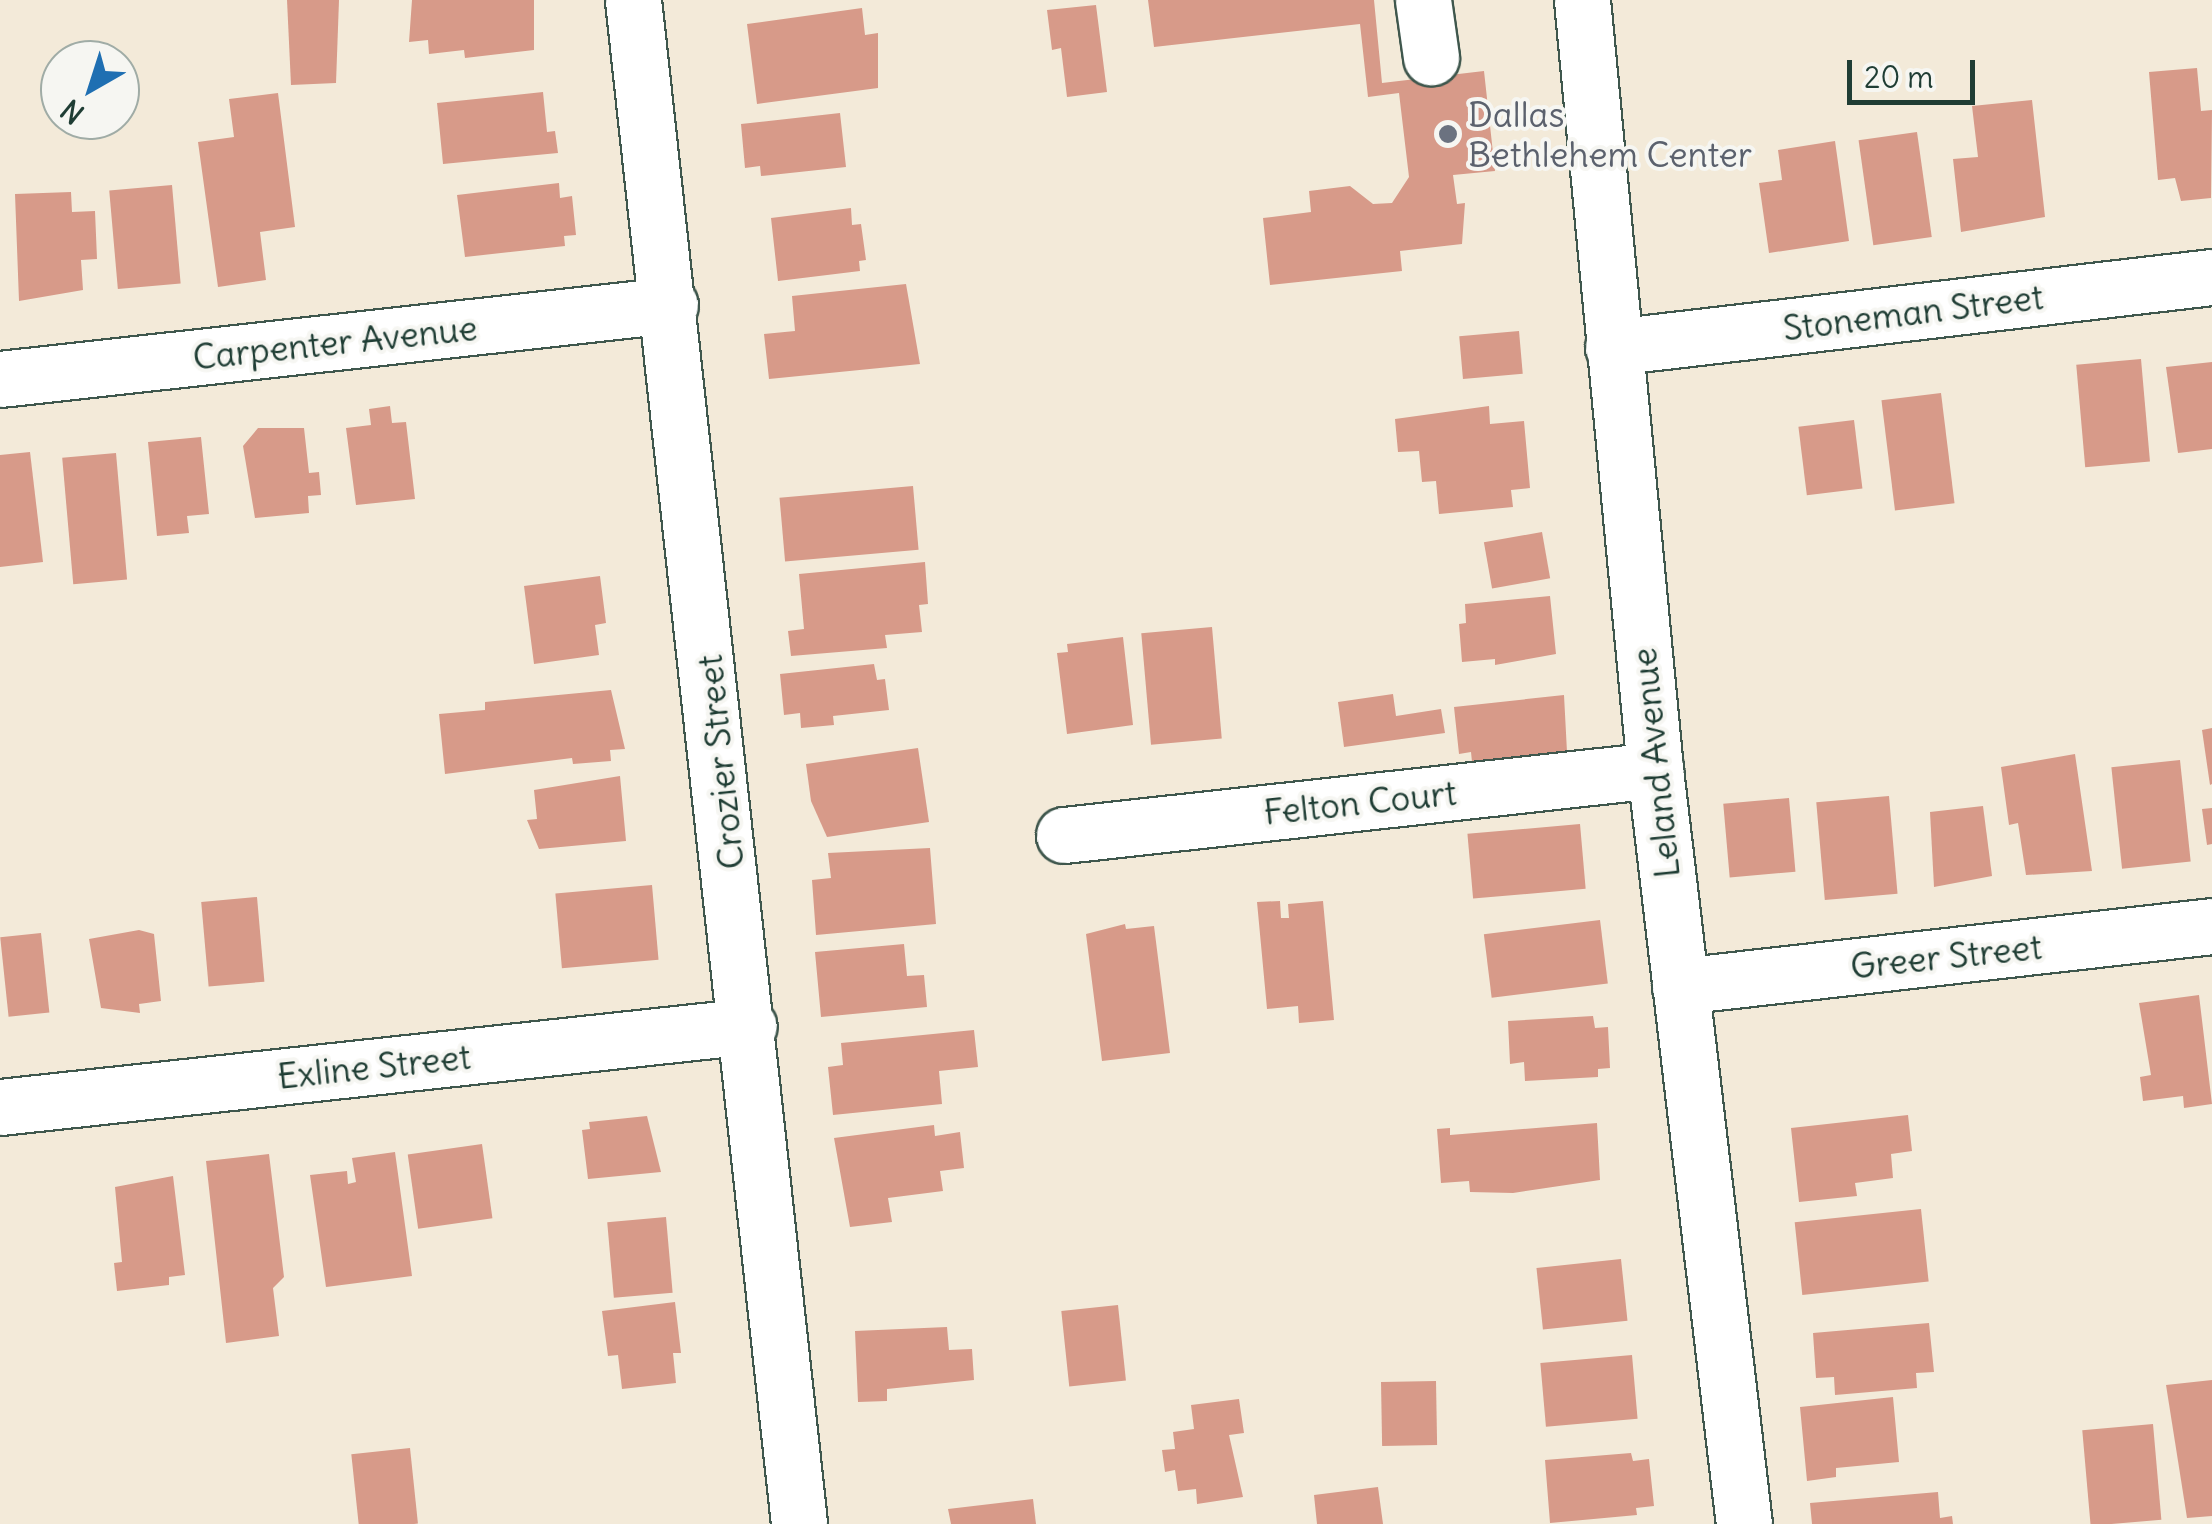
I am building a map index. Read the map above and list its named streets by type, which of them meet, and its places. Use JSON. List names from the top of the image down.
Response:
{
  "streets": {
    "street": [
      "Stoneman Street",
      "Carpenter Avenue",
      "Crozier Street",
      "Leland Avenue",
      "Felton Court",
      "Greer Street",
      "Exline Street"
    ]
  },
  "crossings": [
    ["Stoneman Street", "Leland Avenue"],
    ["Carpenter Avenue", "Crozier Street"],
    ["Crozier Street", "Exline Street"],
    ["Leland Avenue", "Felton Court"],
    ["Leland Avenue", "Greer Street"]
  ],
  "places": ["Dallas Bethlehem Center"],
  "scale_bar": "20 m",
  "north": "bottom left"
}
